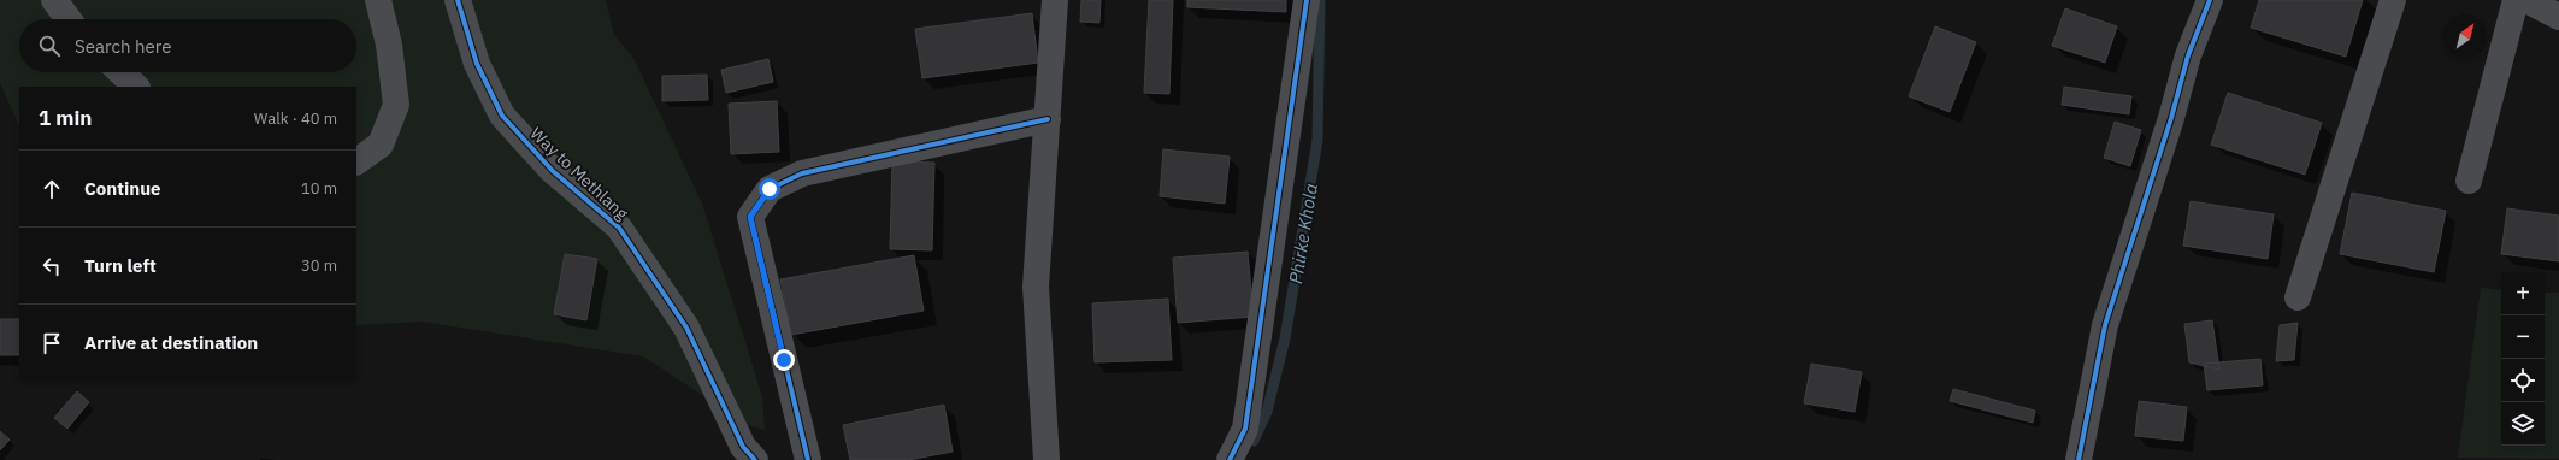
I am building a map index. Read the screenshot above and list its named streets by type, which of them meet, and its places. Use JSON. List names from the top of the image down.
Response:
{
  "streets": {
    "street": ["Way to Methlang"]
  },
  "water": ["Phirke Khola"],
  "north": "top right",
  "page": {
    "search": "Search here",
    "heading": ["1 min", "Walk · 40 m"],
    "list": [
      ["Continue", "10 m"],
      ["Turn left", "30 m"],
      "Arrive at destination"
    ],
    "map_buttons": ["+", "−"]
  }
}
